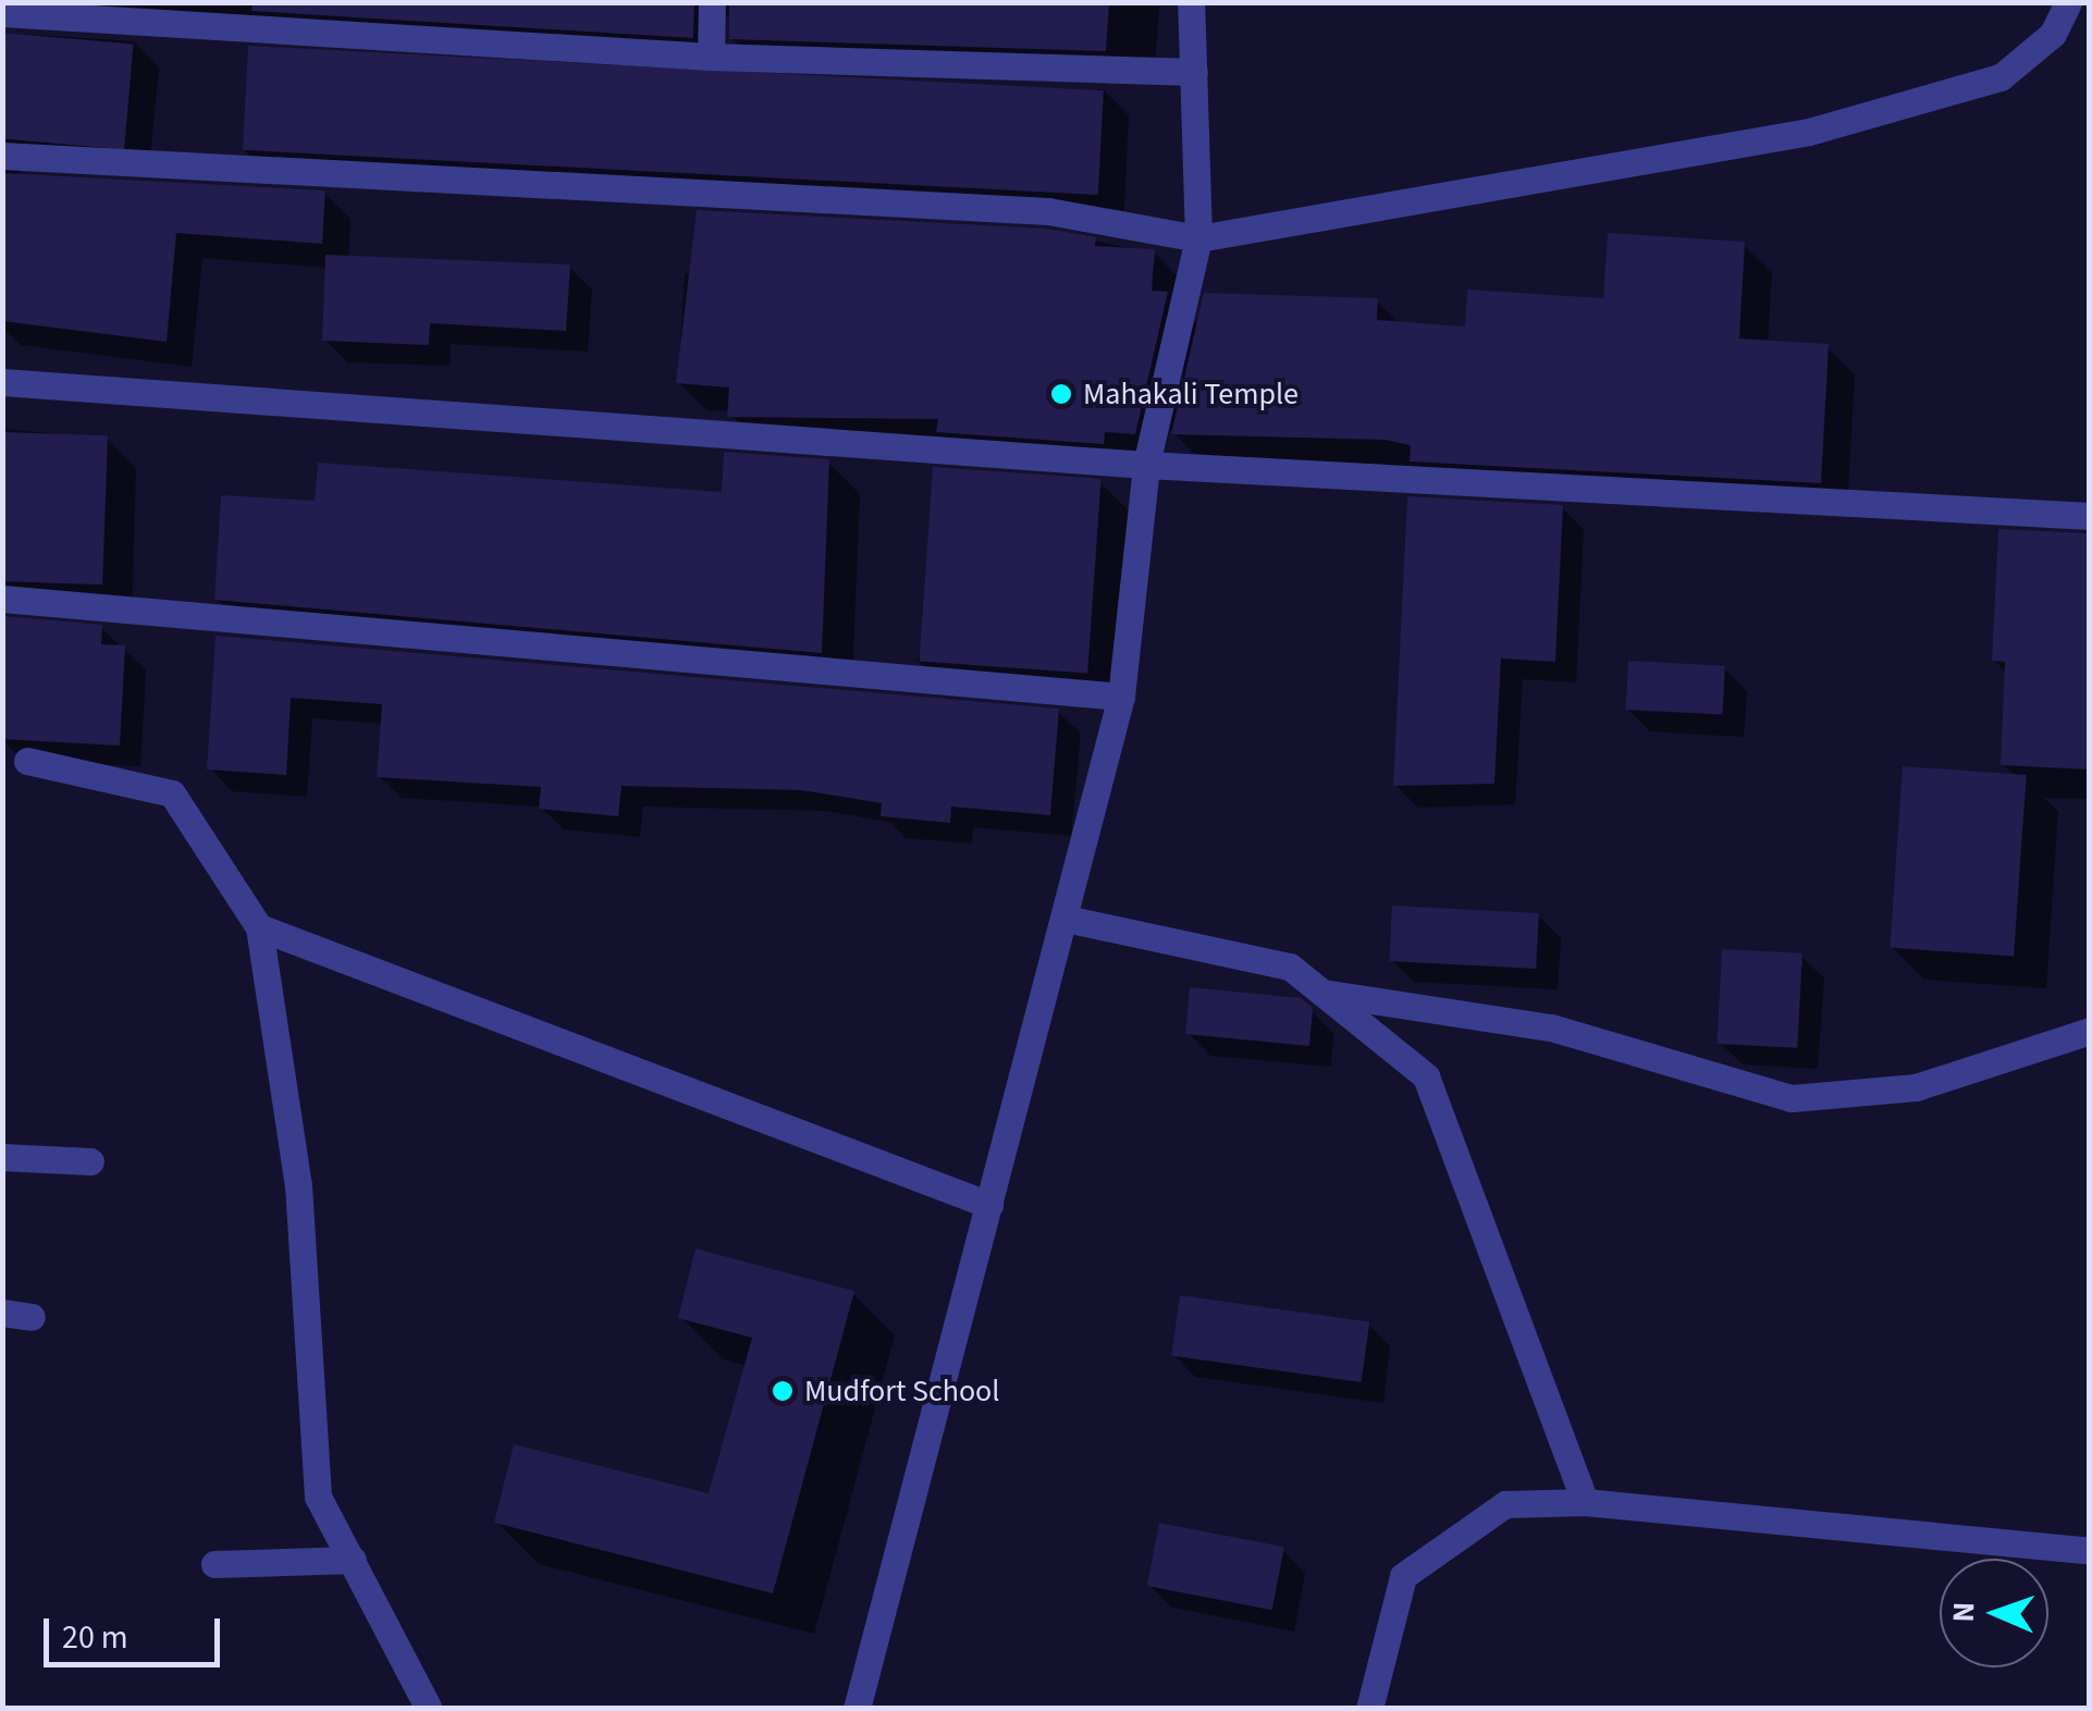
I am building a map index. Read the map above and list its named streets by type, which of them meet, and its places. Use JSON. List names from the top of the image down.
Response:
{
  "places": ["Mahakali Temple", "Mudfort School"],
  "scale_bar": "20 m",
  "north": "left"
}
